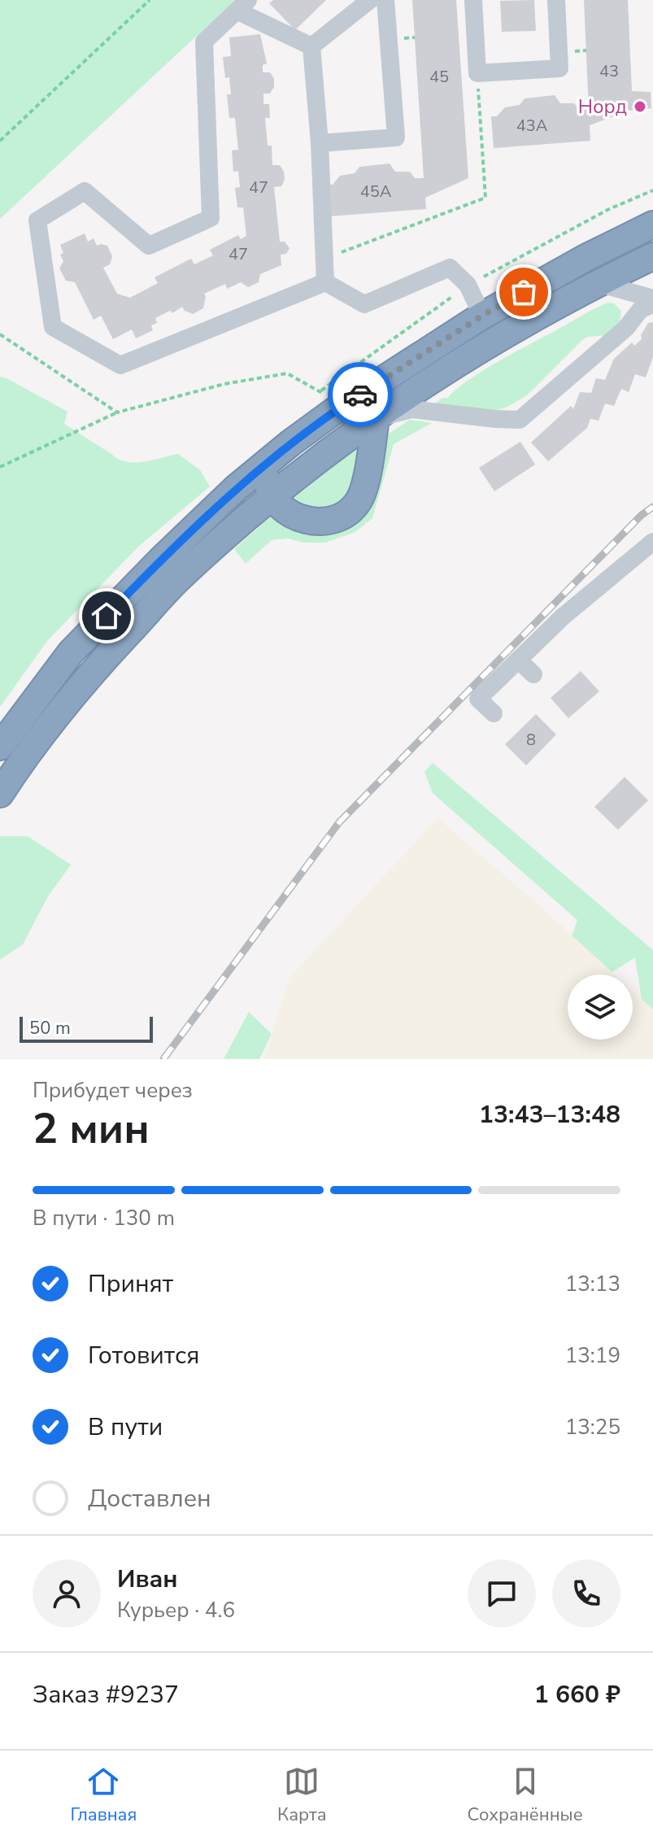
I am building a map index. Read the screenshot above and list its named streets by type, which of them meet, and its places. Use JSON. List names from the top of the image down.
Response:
{
  "places": ["Норд"],
  "house_numbers": [
    "43",
    "45",
    "43А",
    "47",
    "45А",
    "47",
    "8"
  ],
  "scale_bar": "50 m",
  "page": {
    "scale": "50 m",
    "heading": ["2 мин", "Прибудет через", "13:43–13:48"],
    "panel": [
      "Иван",
      "Курьер · 4.6",
      "Заказ #9237",
      "1 660 ₽"
    ],
    "bar": "В пути · 130 m",
    "list": [
      ["Принят", "13:13"],
      ["Готовится", "13:19"],
      ["В пути", "13:25"],
      "Доставлен"
    ],
    "tabs": ["Главная", "Карта", "Сохранённые"]
  }
}
